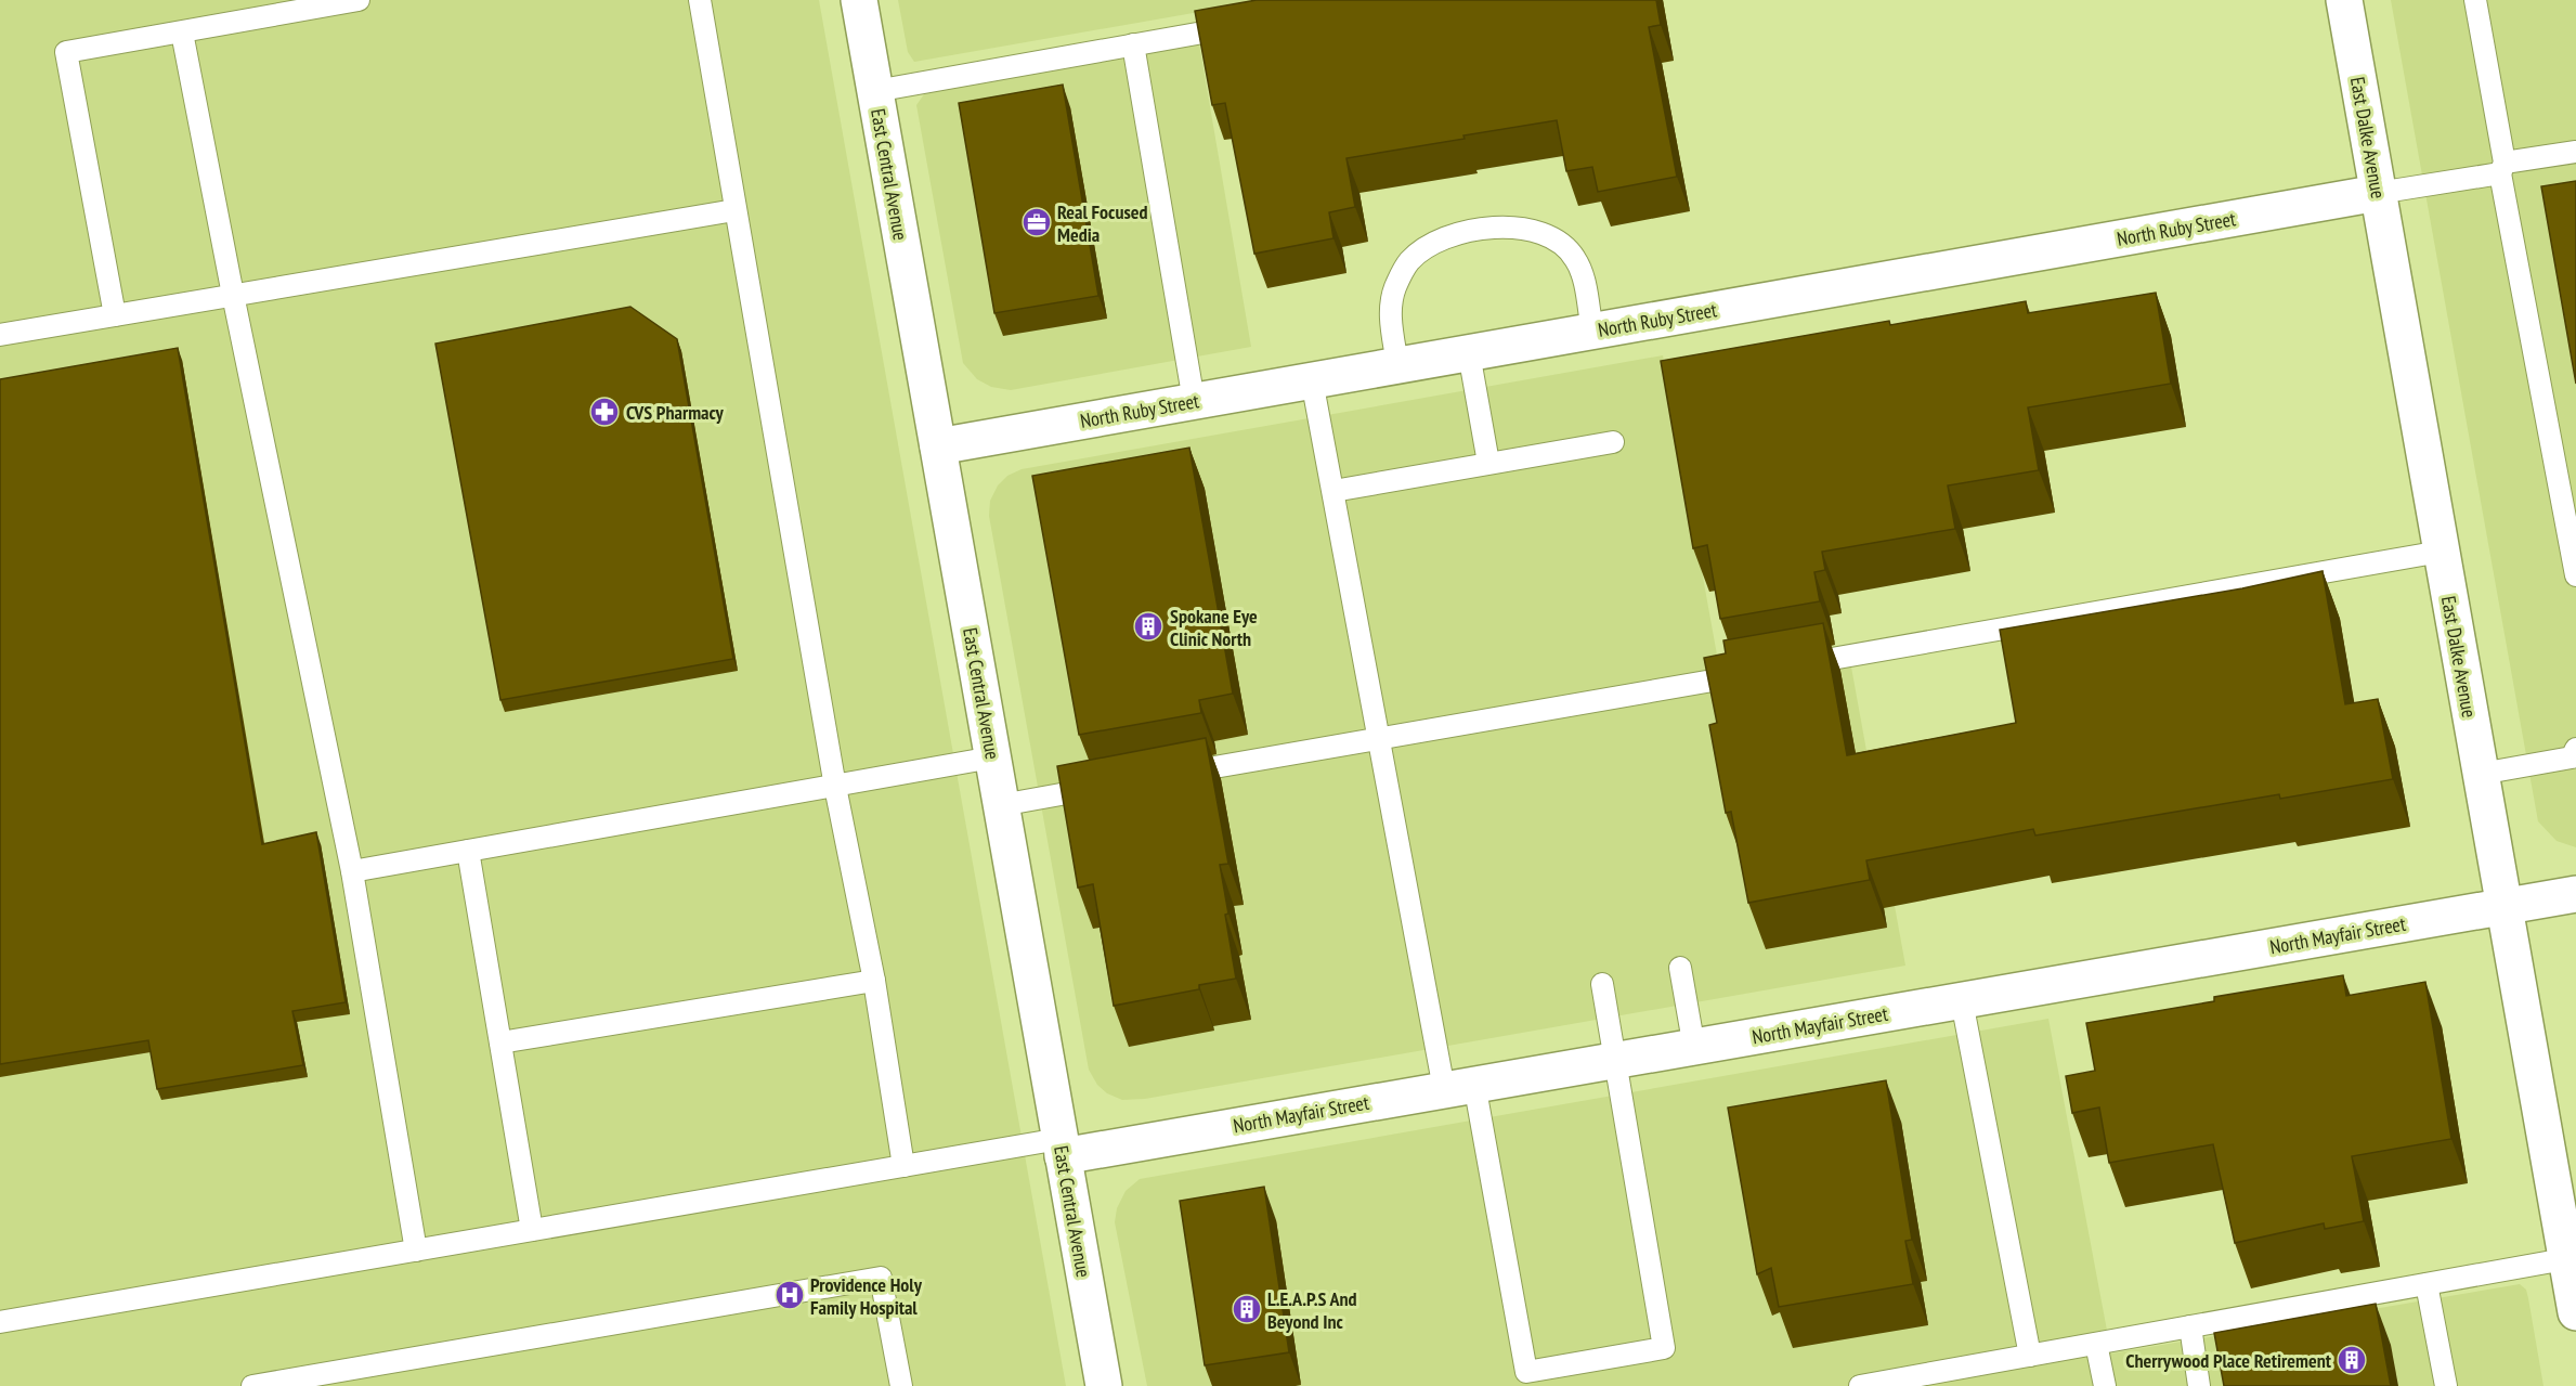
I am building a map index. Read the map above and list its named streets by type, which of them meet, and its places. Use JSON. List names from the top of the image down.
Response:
{
  "streets": {
    "street": [
      "East Dalke Avenue",
      "East Central Avenue",
      "North Ruby Street",
      "North Mayfair Street"
    ]
  },
  "crossings": [
    ["East Dalke Avenue", "North Ruby Street"],
    ["East Dalke Avenue", "North Mayfair Street"],
    ["East Central Avenue", "North Ruby Street"],
    ["East Central Avenue", "North Mayfair Street"]
  ],
  "places": {
    "office": ["Real Focused Media"],
    "pharmacy": ["CVS Pharmacy"],
    "building": ["Spokane Eye Clinic North", "L.E.A.P.S And Beyond Inc", "Cherrywood Place Retirement"],
    "hospital": ["Providence Holy Family Hospital"]
  }
}
